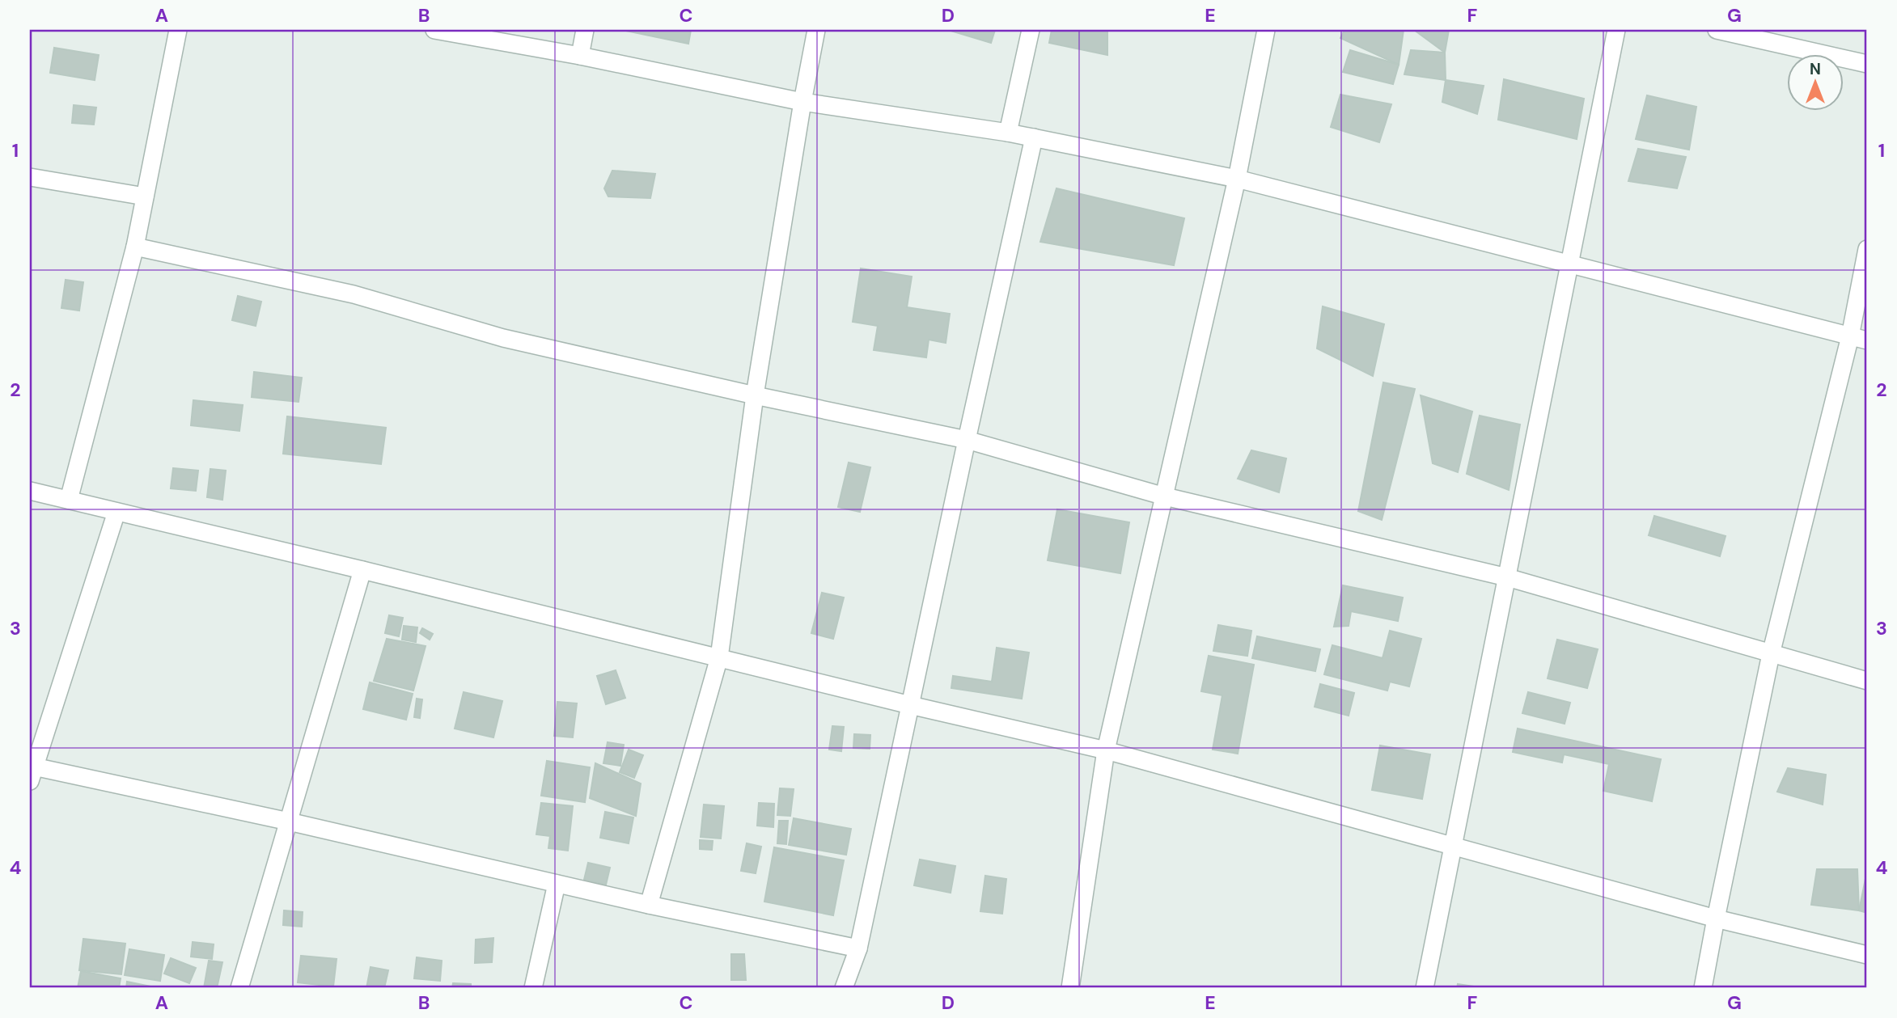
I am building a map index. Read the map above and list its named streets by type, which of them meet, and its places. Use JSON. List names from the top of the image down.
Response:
{
  "north": "top",
  "grid": {
    "columns": [
      "A",
      "B",
      "C",
      "D",
      "E",
      "F",
      "G"
    ],
    "rows": [
      "1",
      "2",
      "3",
      "4"
    ]
  }
}
